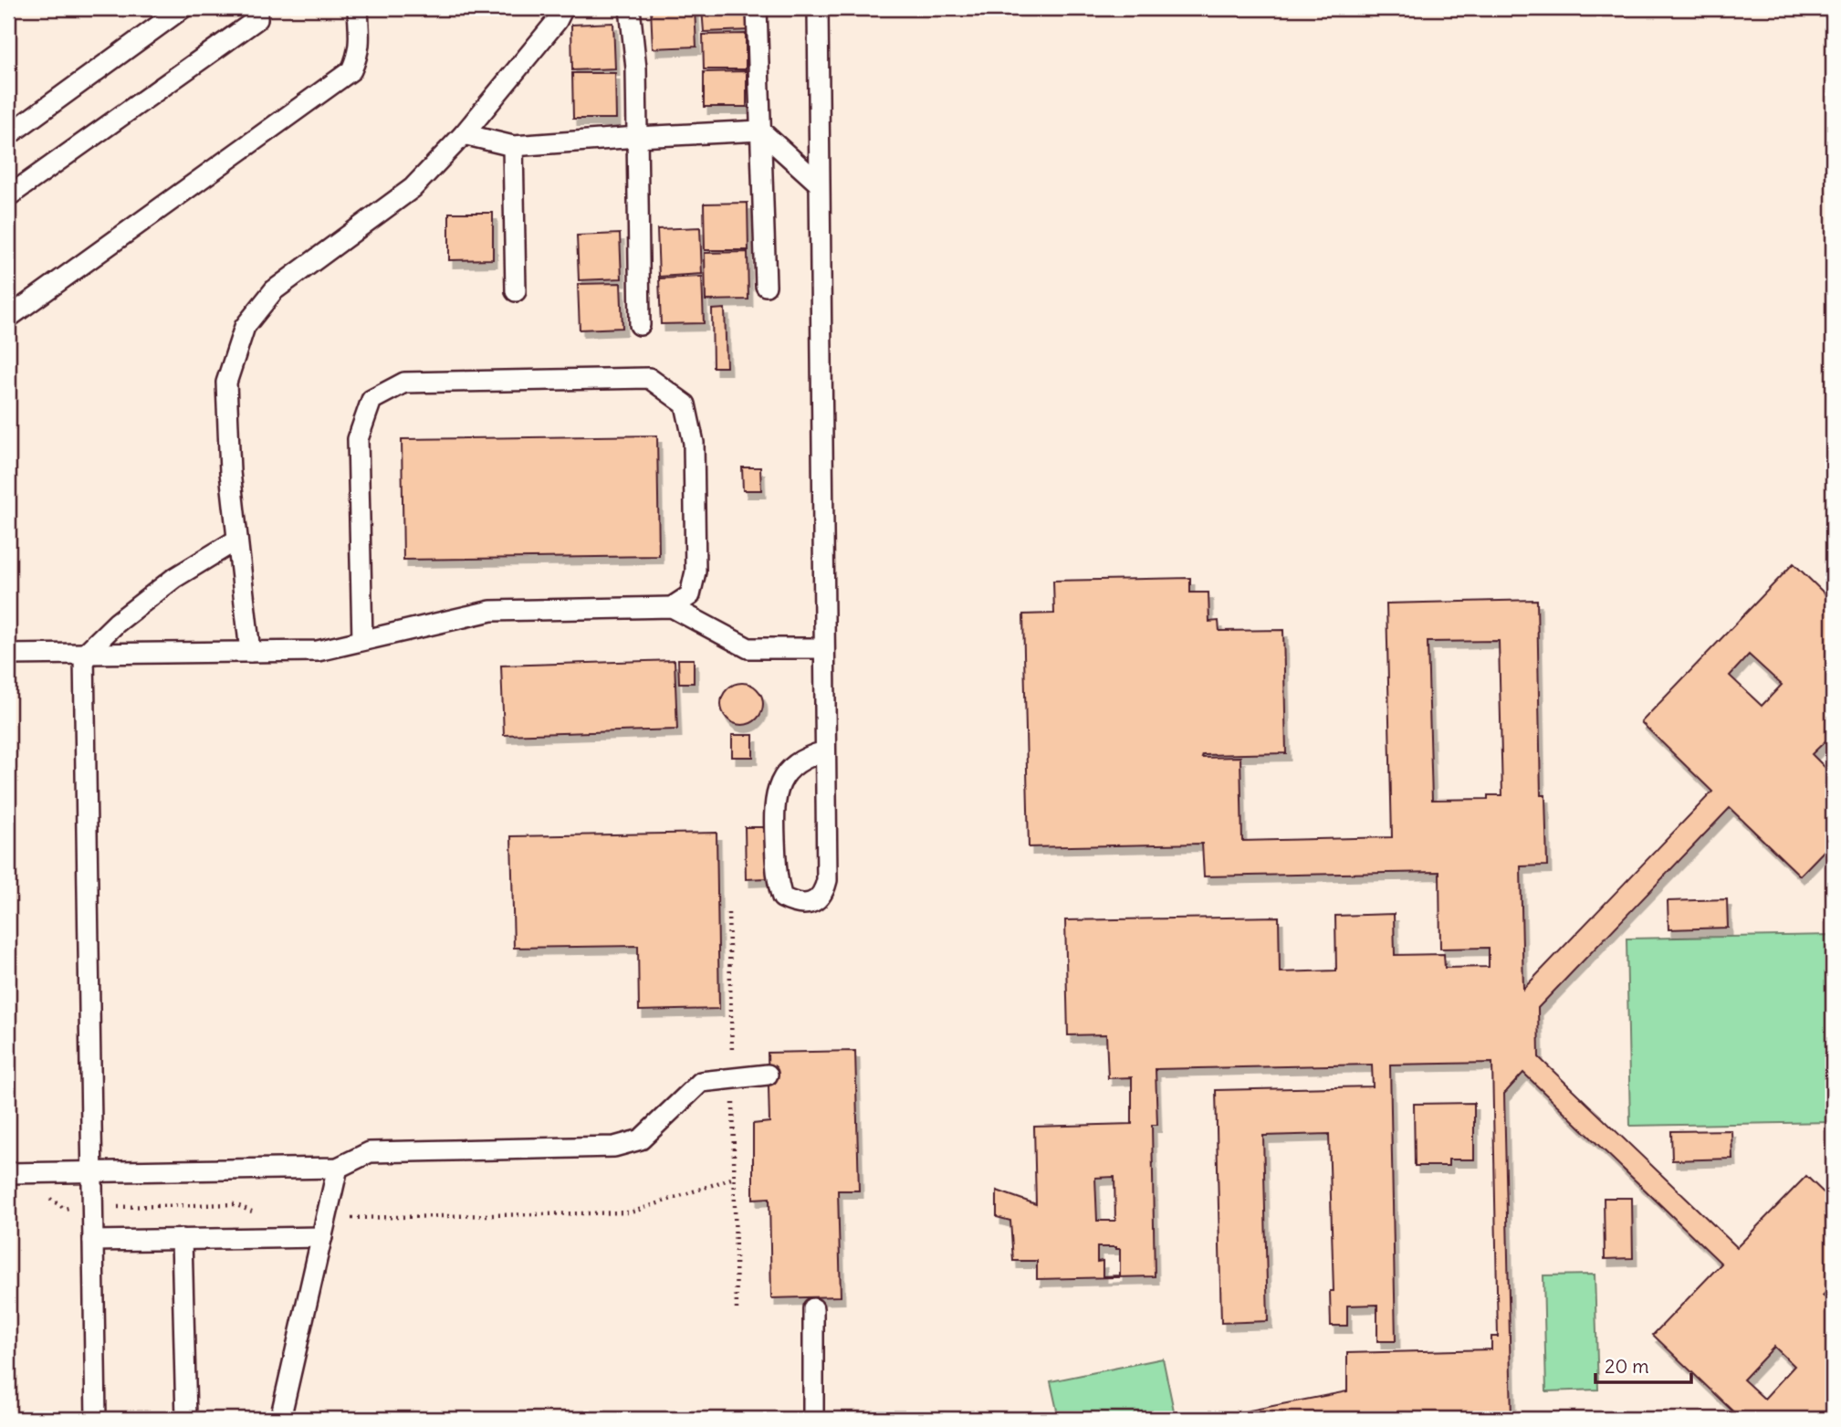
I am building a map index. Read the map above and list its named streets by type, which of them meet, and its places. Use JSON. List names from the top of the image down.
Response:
{
  "scale_bar": "20 m"
}
